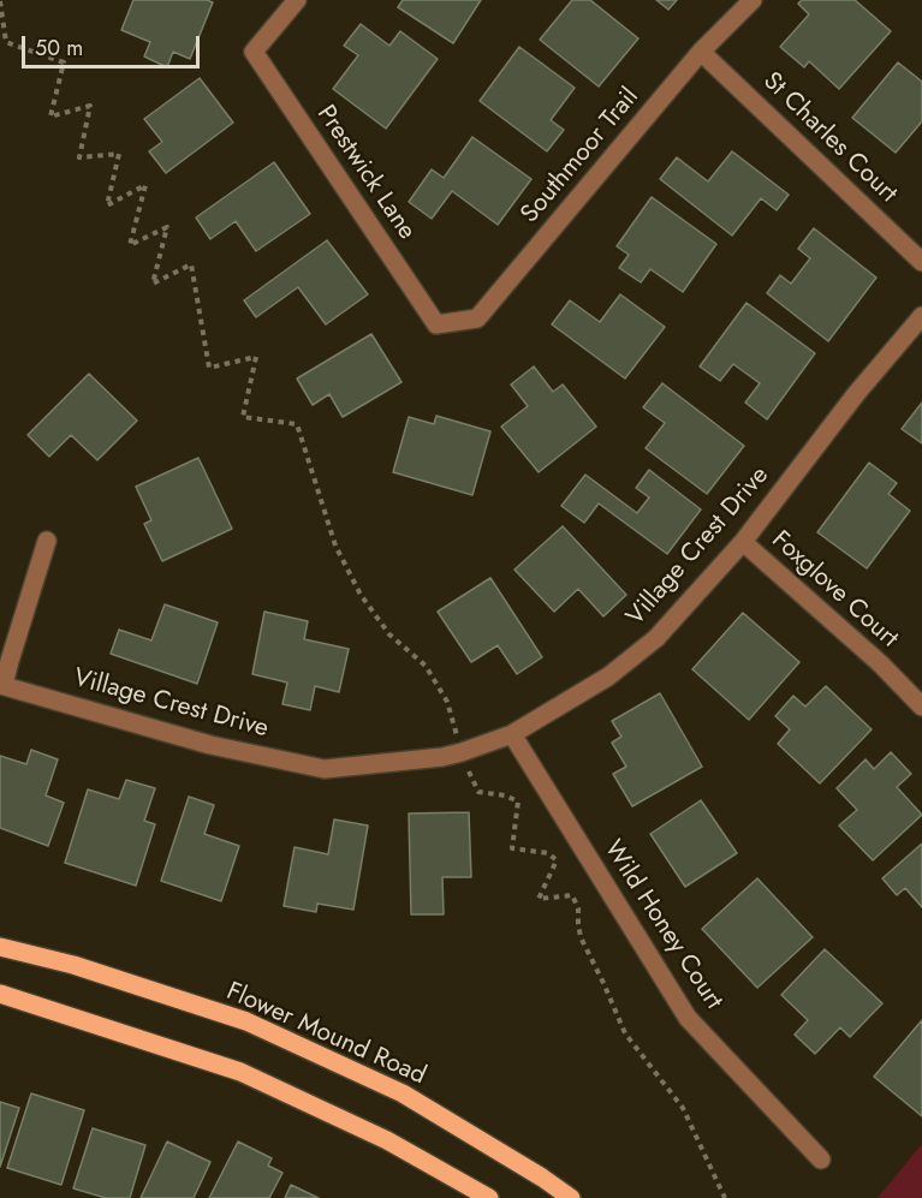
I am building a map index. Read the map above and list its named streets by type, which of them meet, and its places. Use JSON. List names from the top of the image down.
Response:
{
  "streets": {
    "main road": ["Flower Mound Road"],
    "street": [
      "St Charles Court",
      "Southmoor Trail",
      "Prestwick Lane",
      "Village Crest Drive",
      "Foxglove Court",
      "Wild Honey Court"
    ]
  },
  "crossings": [
    ["St Charles Court", "Southmoor Trail"],
    ["Southmoor Trail", "Prestwick Lane"],
    ["Village Crest Drive", "Foxglove Court"],
    ["Village Crest Drive", "Wild Honey Court"]
  ],
  "scale_bar": "50 m"
}
